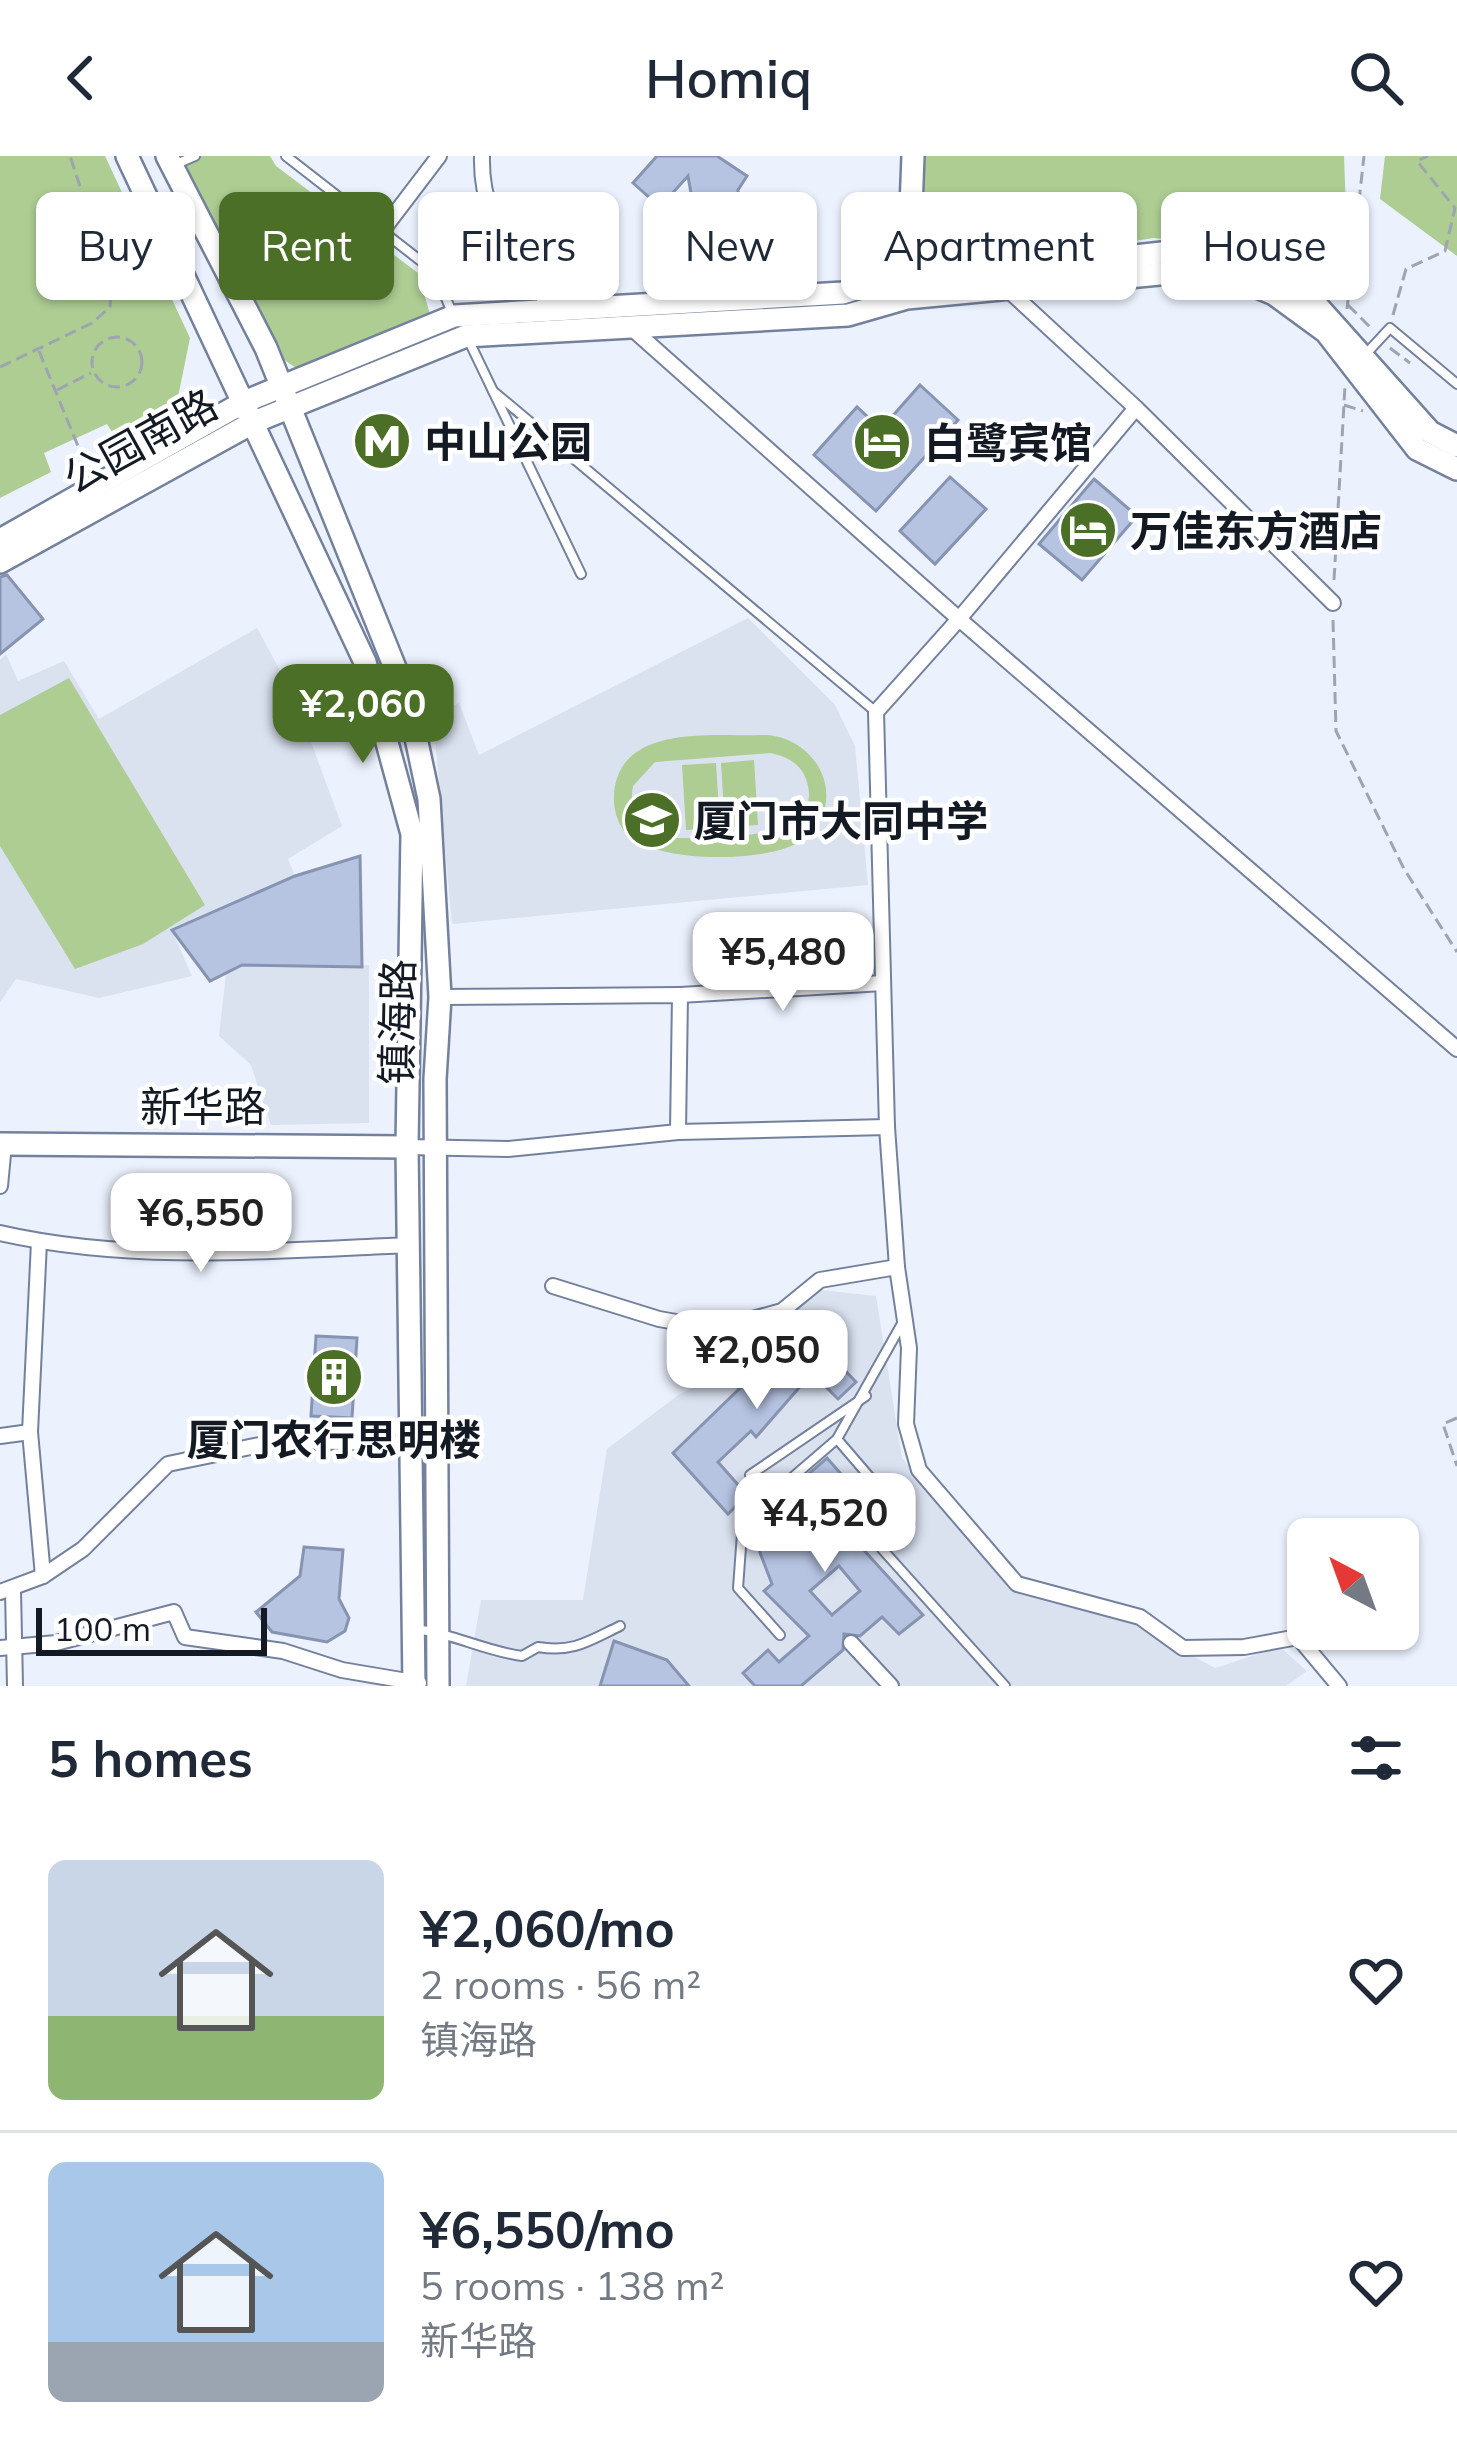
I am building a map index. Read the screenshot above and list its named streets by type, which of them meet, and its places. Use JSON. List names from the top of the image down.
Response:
{
  "streets": {
    "main road": ["公园南路", "镇海路", "新华路"]
  },
  "crossings": [
    ["公园南路", "镇海路"],
    ["镇海路", "新华路"]
  ],
  "places": {
    "metro station": ["中山公园"],
    "hotel": ["白鹭宾馆", "万佳东方酒店"],
    "school or university": ["厦门市大同中学"],
    "building": ["厦门农行思明楼"]
  },
  "scale_bar": "100 m",
  "north": "top left",
  "page": {
    "header": "Homiq",
    "chip": [
      "Buy",
      "Rent",
      "Filters",
      "New",
      "Apartment",
      "House"
    ],
    "price": [
      "¥2,060",
      "¥5,480",
      "¥6,550",
      "¥2,050",
      "¥4,520"
    ],
    "scale": "100 m",
    "heading": "5 homes",
    "list": [
      {
        "name": "¥2,060/mo",
        "note": "2 rooms · 56 m² · 镇海路"
      },
      {
        "name": "¥6,550/mo",
        "note": "5 rooms · 138 m² · 新华路"
      }
    ]
  }
}
